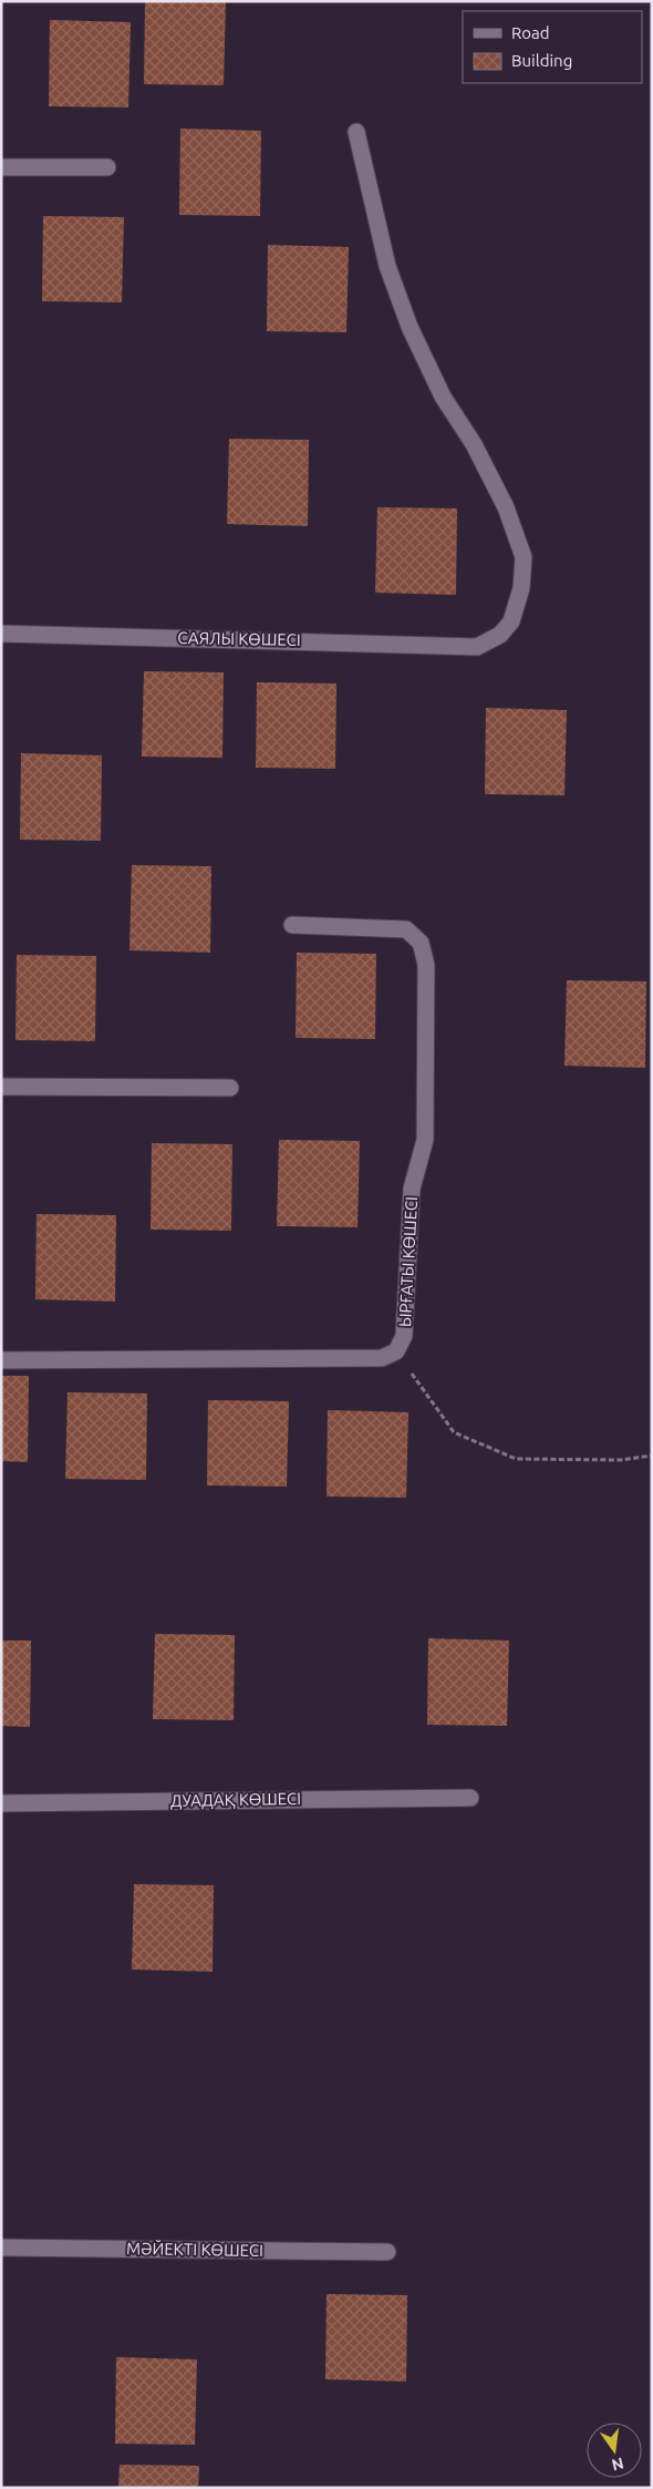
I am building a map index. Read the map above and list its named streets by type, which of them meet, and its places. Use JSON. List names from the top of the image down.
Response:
{
  "streets": {
    "street": [
      "САЯЛЫ КӨШЕСІ",
      "ЫРҒАТЫ КӨШЕСІ",
      "ДУАДАҚ КӨШЕСІ",
      "МӘЙЕКТІ КӨШЕСІ"
    ]
  },
  "legend": ["Road", "Building"],
  "north": "bottom"
}
